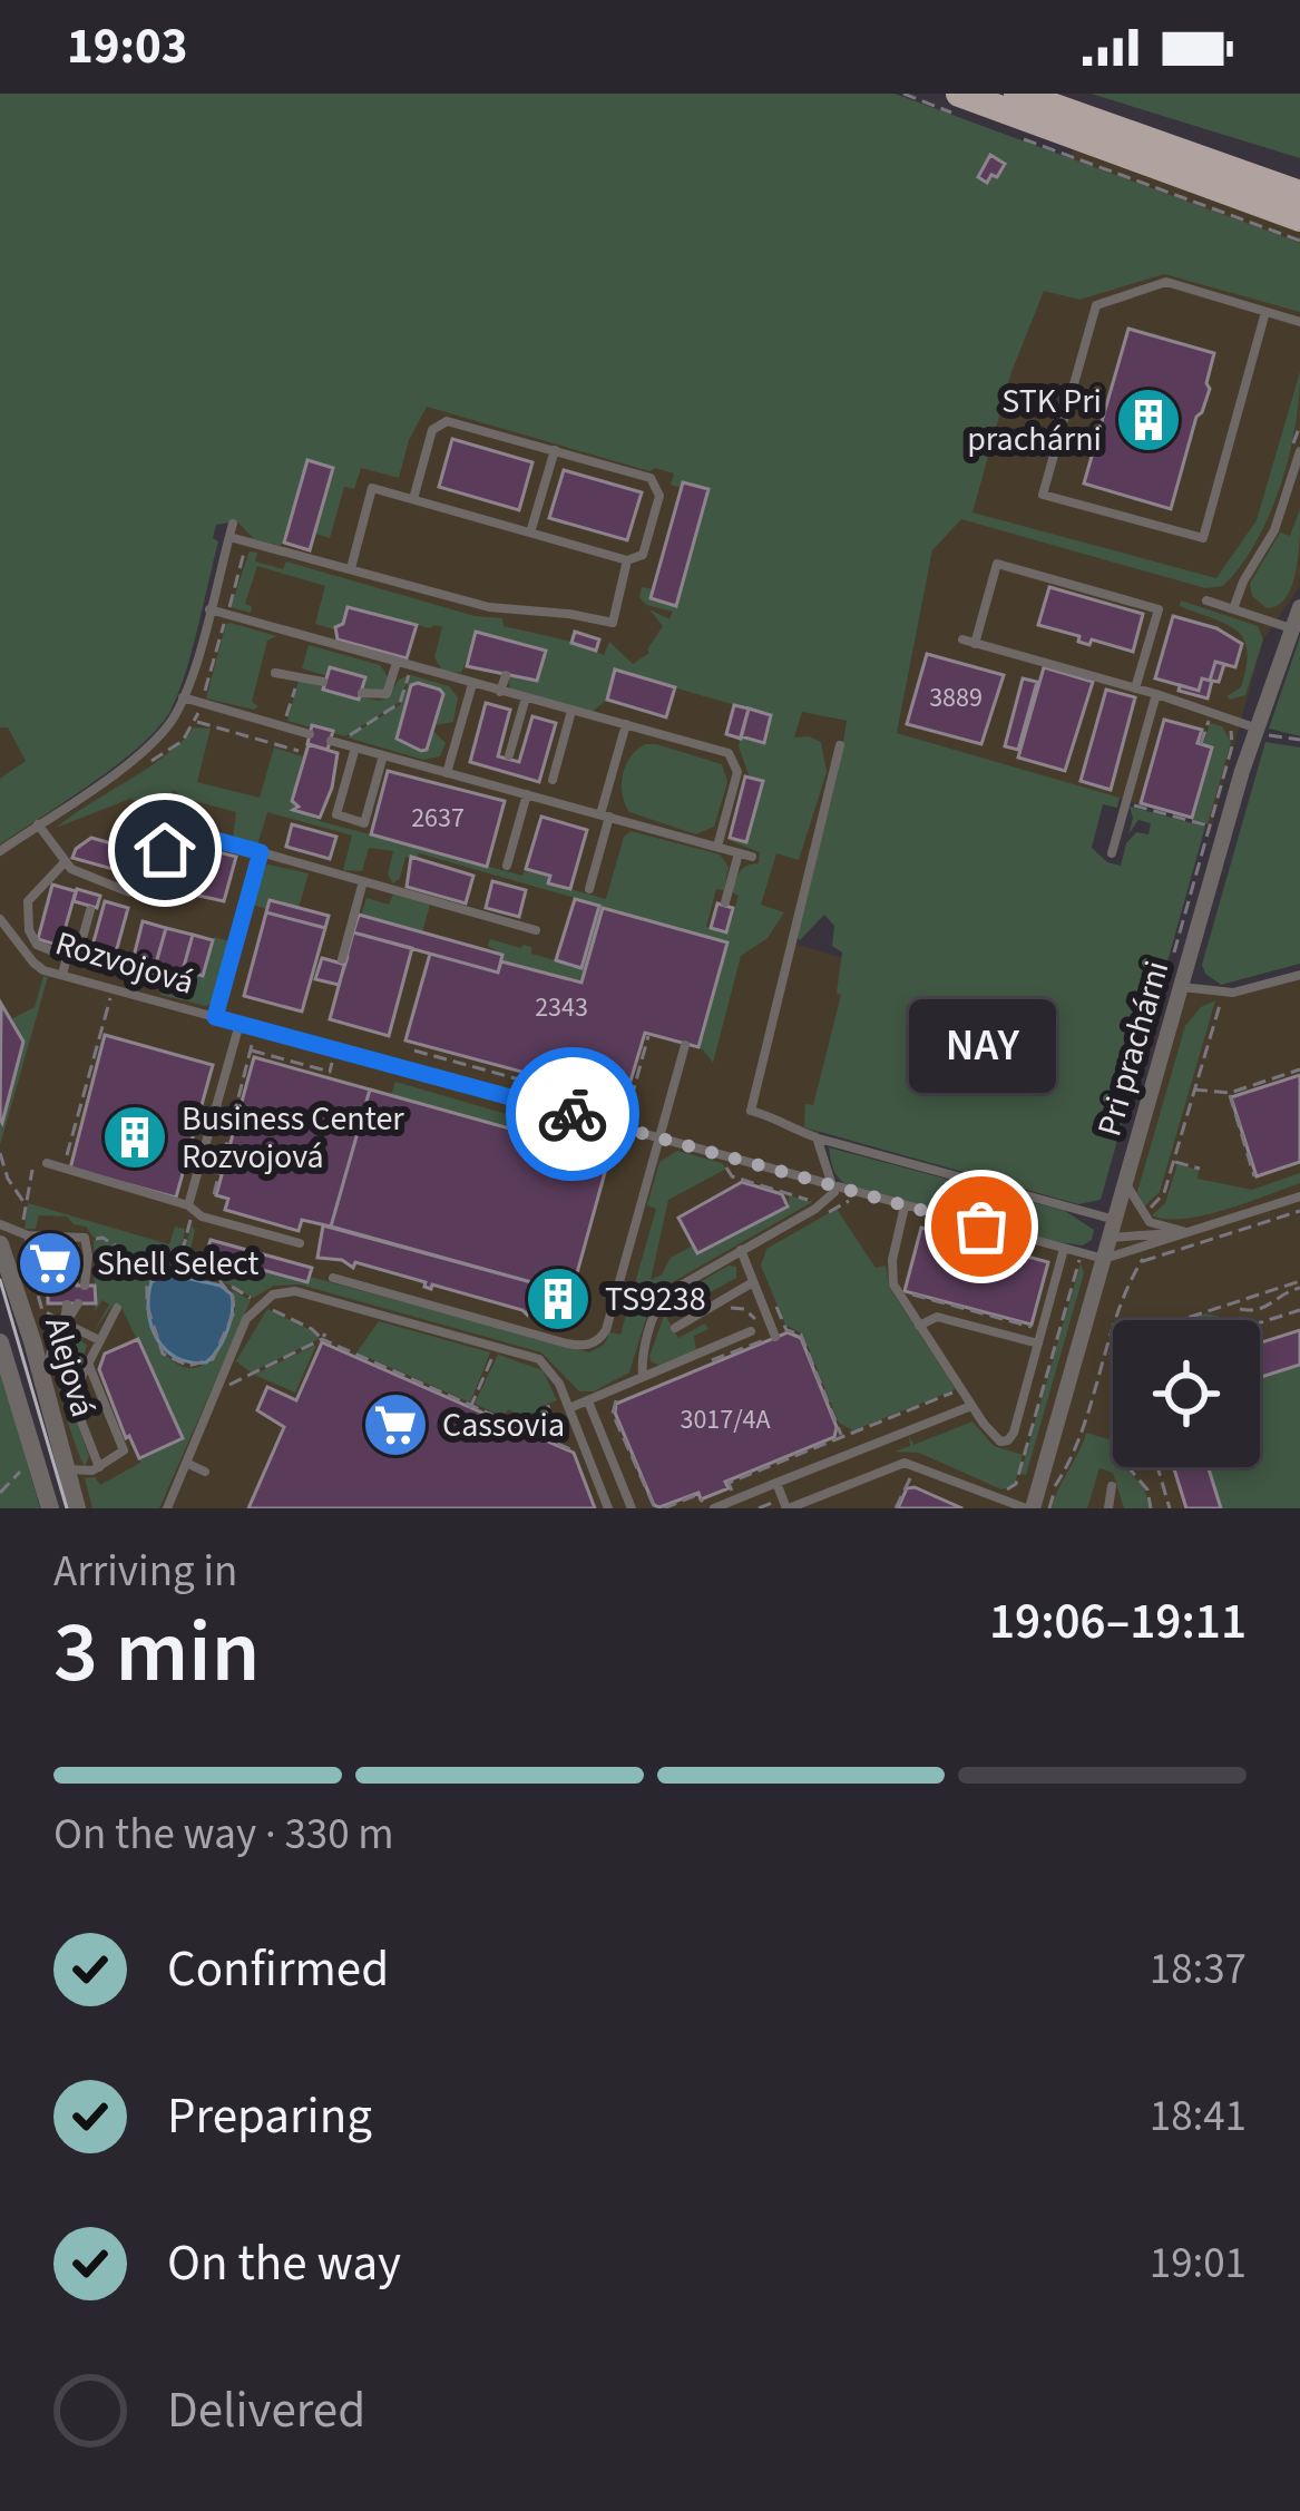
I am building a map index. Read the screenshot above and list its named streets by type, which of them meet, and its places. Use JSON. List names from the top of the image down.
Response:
{
  "streets": {
    "street": ["Pri prachárni", "Alejová"],
    "lane": ["Rozvojová"]
  },
  "crossings": [
    ["Rozvojová", "Pri prachárni"]
  ],
  "places": {
    "building": ["STK Pri prachárni", "Business Center Rozvojová", "TS9238"],
    "other": ["NAY"],
    "supermarket": ["Shell Select", "Cassovia"]
  },
  "house_numbers": [
    "3889",
    "2637",
    "2343",
    "3017/4A"
  ],
  "page": {
    "status": "19:03",
    "bubble": "NAY",
    "heading": ["3 min", "Arriving in", "19:06–19:11"],
    "bar": "On the way · 330 m",
    "list": [
      ["Confirmed", "18:37"],
      ["Preparing", "18:41"],
      ["On the way", "19:01"],
      "Delivered"
    ]
  }
}
